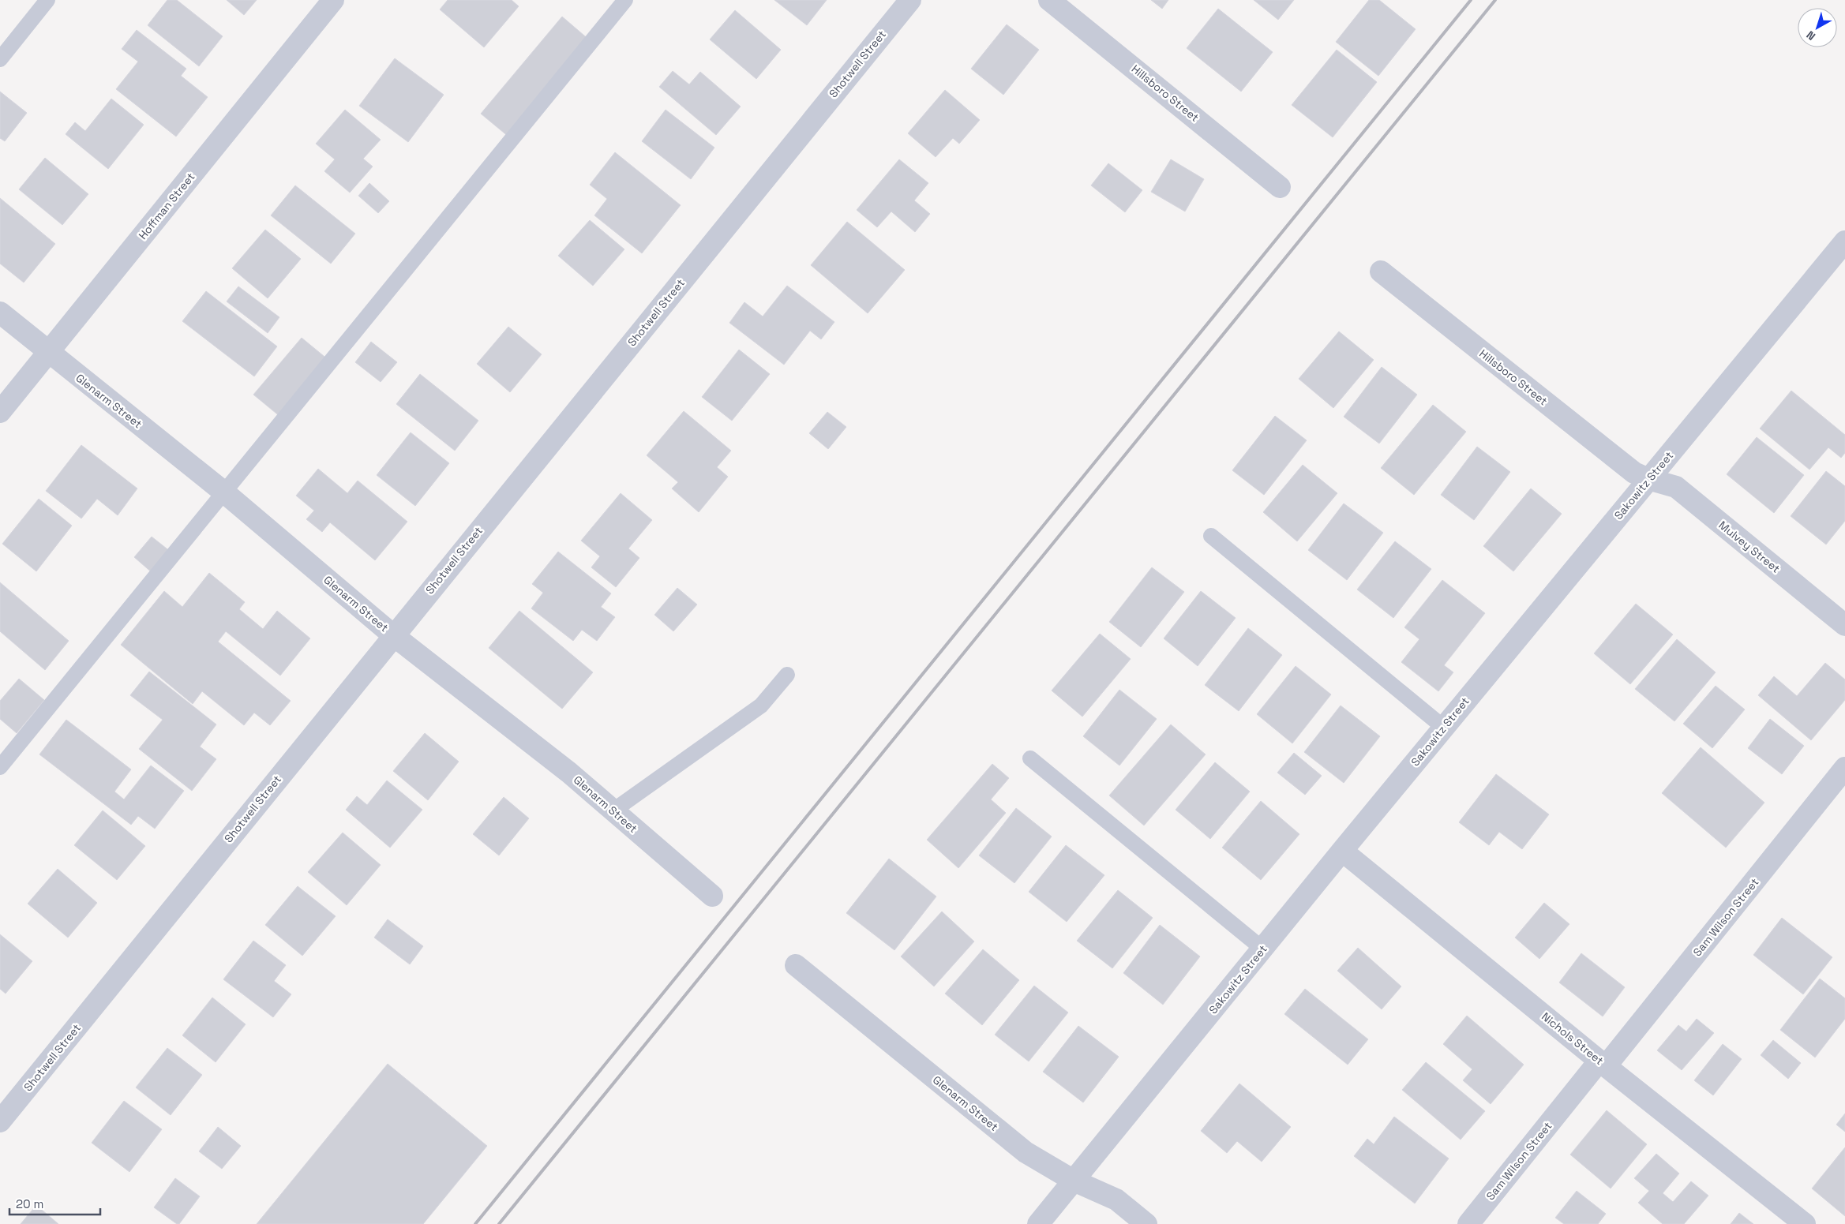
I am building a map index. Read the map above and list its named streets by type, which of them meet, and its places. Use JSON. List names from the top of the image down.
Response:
{
  "streets": {
    "street": [
      "Shotwell Street",
      "Hillsboro Street",
      "Hoffman Street",
      "Glenarm Street",
      "Sakowitz Street",
      "Mulvey Street",
      "Sam Wilson Street",
      "Nichols Street"
    ]
  },
  "crossings": [
    ["Shotwell Street", "Glenarm Street"],
    ["Hillsboro Street", "Sakowitz Street"],
    ["Hillsboro Street", "Mulvey Street"],
    ["Hoffman Street", "Glenarm Street"],
    ["Glenarm Street", "Sakowitz Street"],
    ["Sakowitz Street", "Mulvey Street"],
    ["Sakowitz Street", "Nichols Street"],
    ["Sam Wilson Street", "Nichols Street"]
  ],
  "scale_bar": "20 m",
  "north": "bottom left"
}
